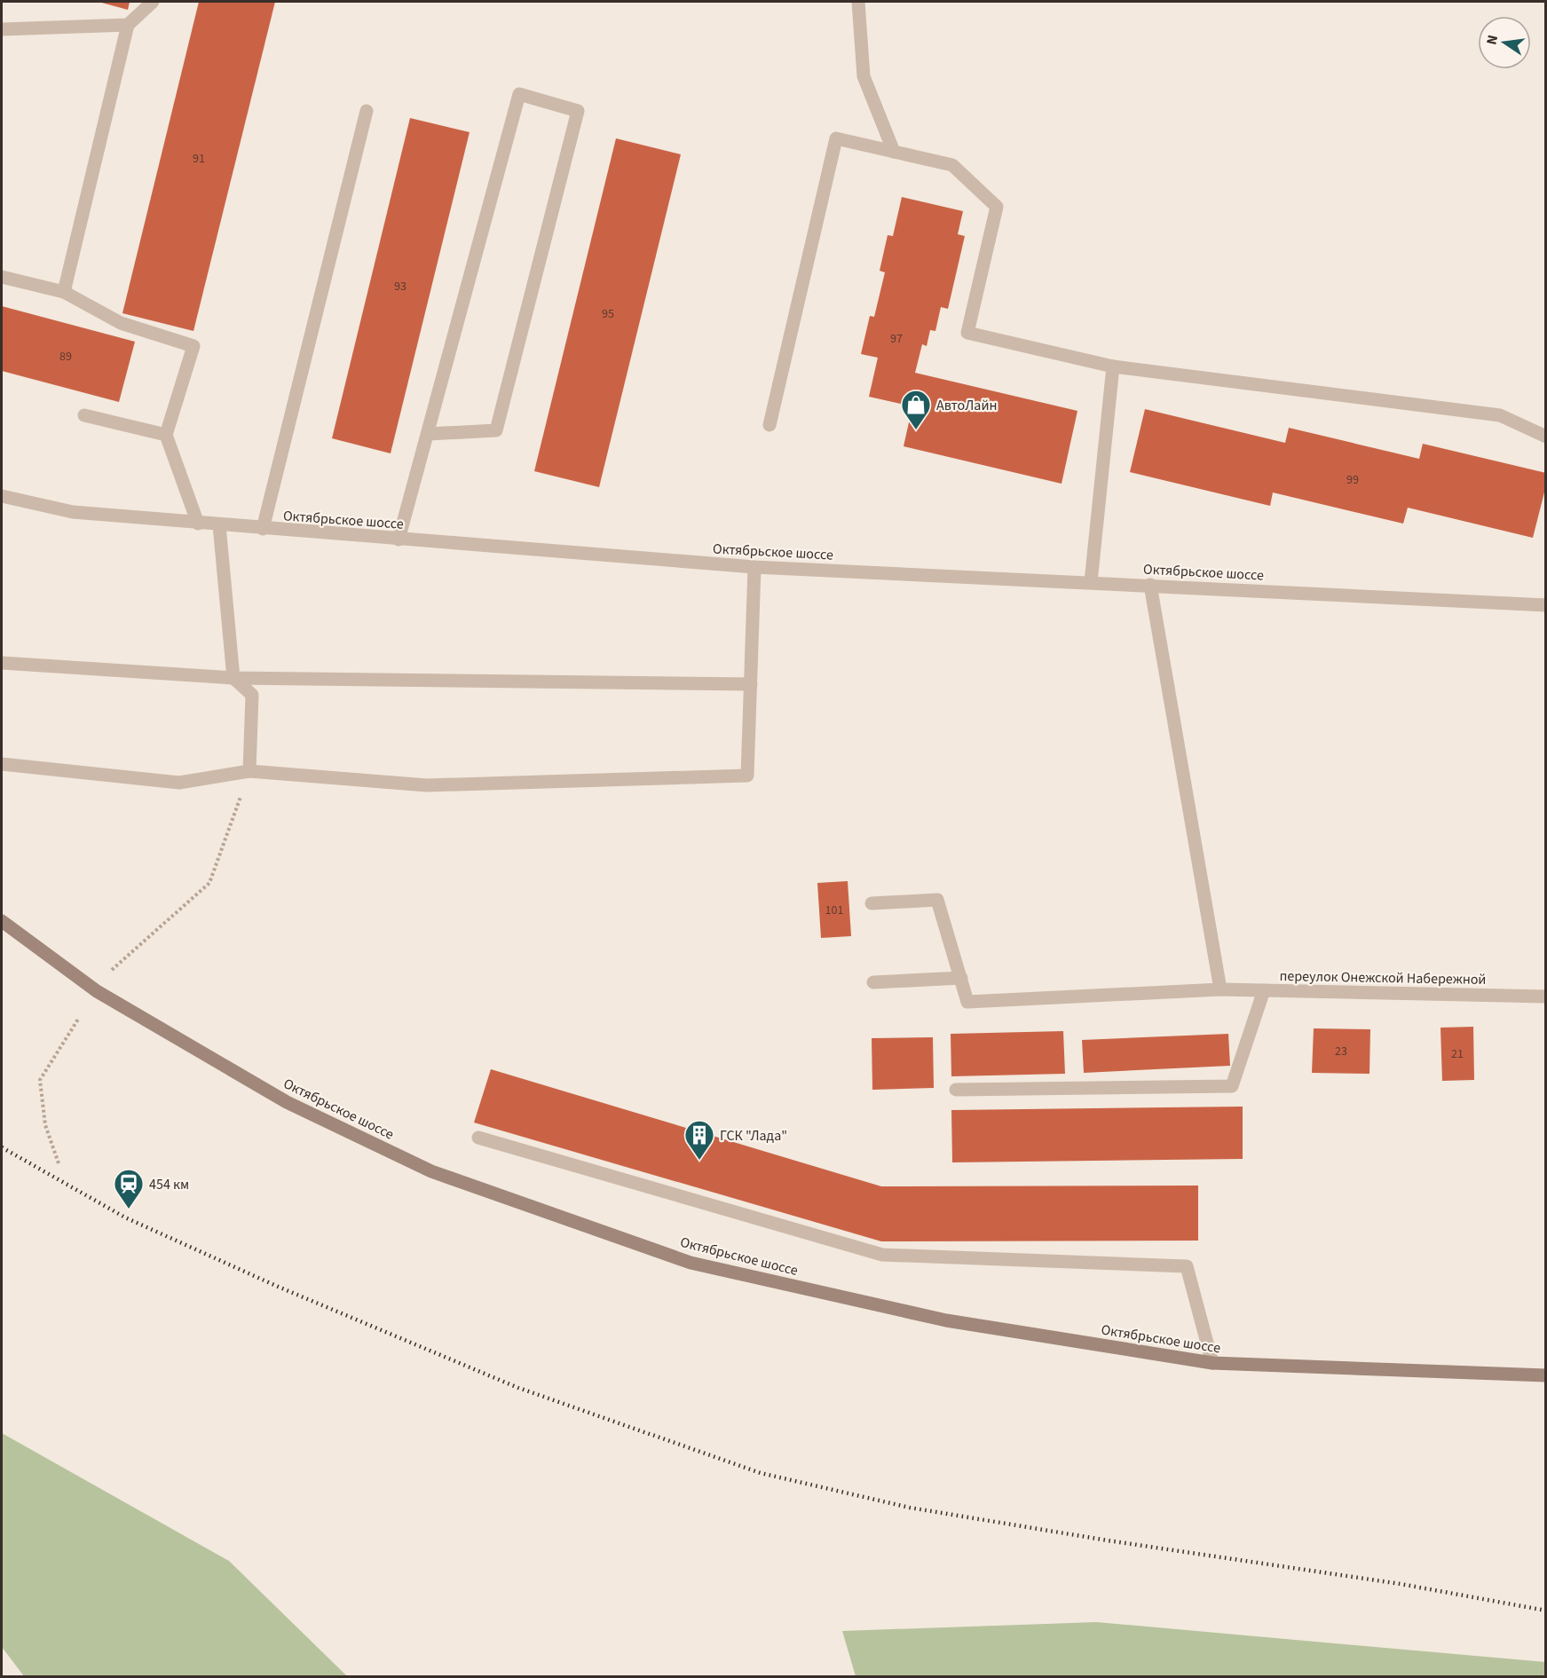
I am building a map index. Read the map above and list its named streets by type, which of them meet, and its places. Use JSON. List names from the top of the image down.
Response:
{
  "streets": {
    "main road": ["Октябрьское шоссе"],
    "street": ["переулок Онежской Набережной"]
  },
  "places": {
    "shop": ["АвтоЛайн"],
    "building": ["ГСК \"Лада\""],
    "station": ["454 км"]
  },
  "house_numbers": [
    "91",
    "93",
    "95",
    "97",
    "89",
    "99",
    "101",
    "23",
    "21"
  ],
  "north": "left"
}
